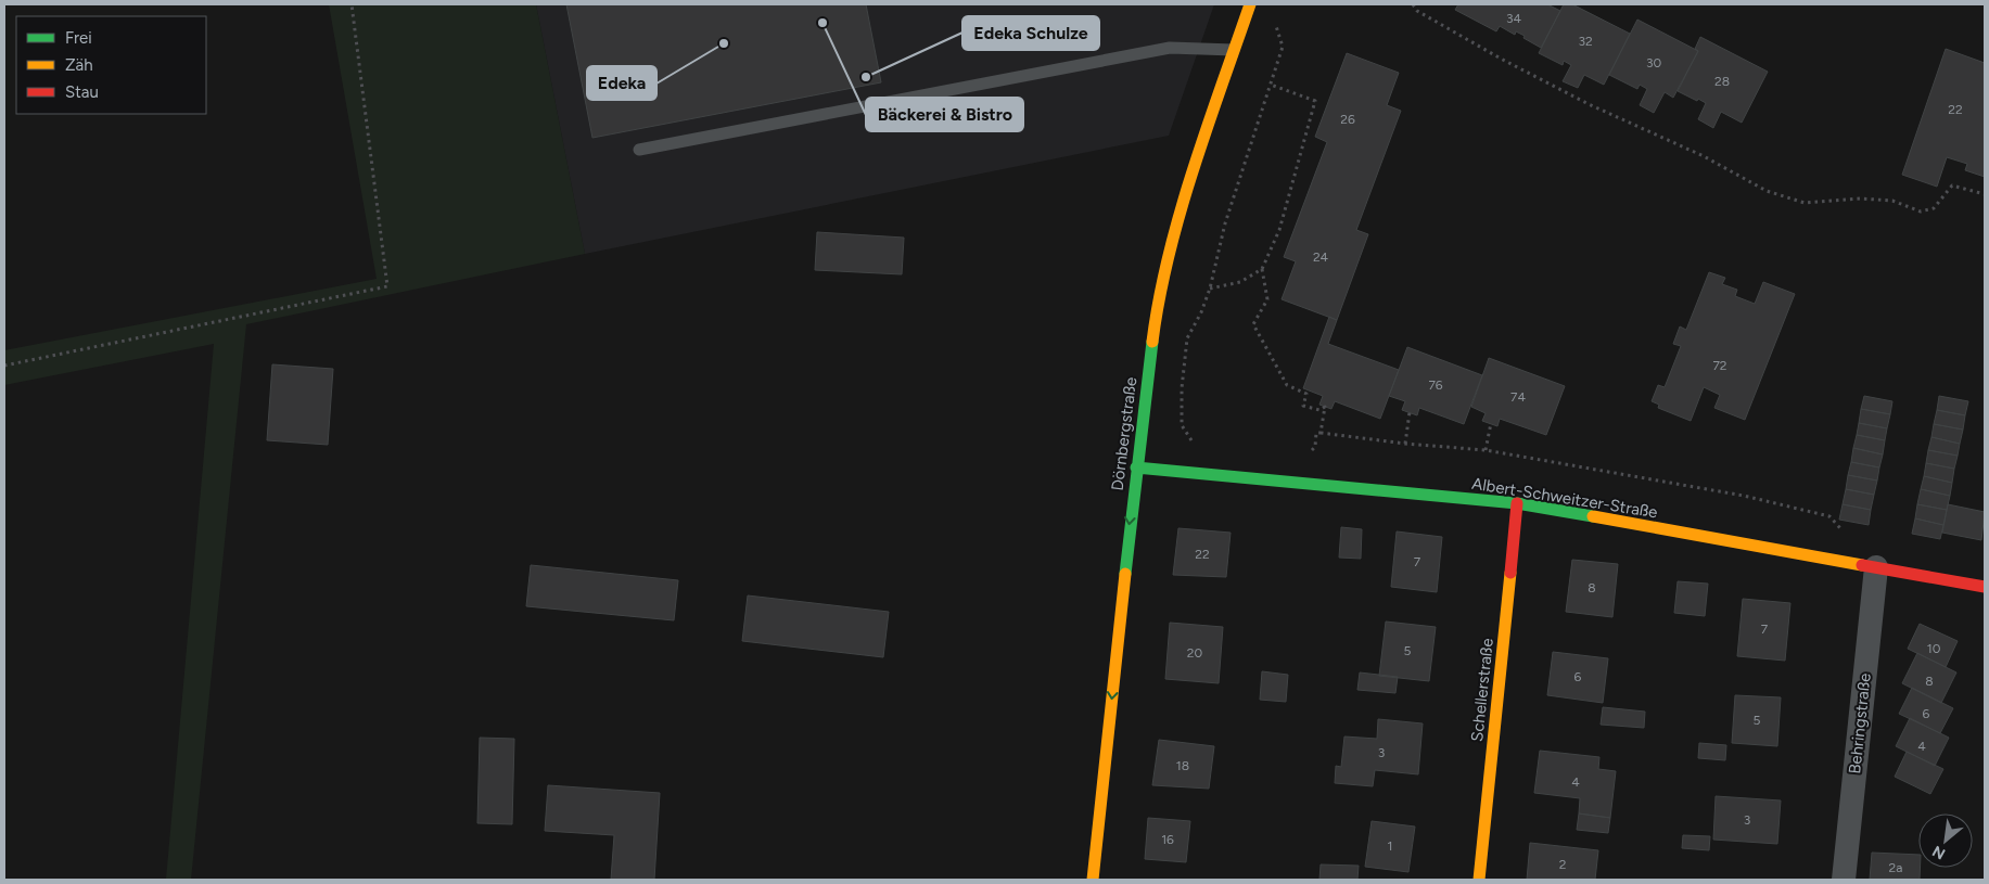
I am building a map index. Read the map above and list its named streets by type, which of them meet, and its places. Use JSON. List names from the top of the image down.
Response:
{
  "streets": {
    "street": [
      "Dörnbergstraße",
      "Albert-Schweitzer-Straße",
      "Schellerstraße",
      "Behringstraße"
    ]
  },
  "crossings": [
    ["Dörnbergstraße", "Albert-Schweitzer-Straße"],
    ["Albert-Schweitzer-Straße", "Schellerstraße"],
    ["Albert-Schweitzer-Straße", "Behringstraße"]
  ],
  "one_way": ["Dörnbergstraße"],
  "places": ["Bäckerei & Bistro", "Edeka", "Edeka Schulze"],
  "house_numbers": [
    "34",
    "32",
    "30",
    "28",
    "22",
    "26",
    "24",
    "72",
    "76",
    "74",
    "22",
    "7",
    "8",
    "7",
    "10",
    "5",
    "20",
    "6",
    "8",
    "6",
    "5",
    "4",
    "3",
    "18",
    "4",
    "3",
    "16",
    "1",
    "2",
    "2a"
  ],
  "legend": ["Frei", "Zäh", "Stau"],
  "north": "bottom left"
}
